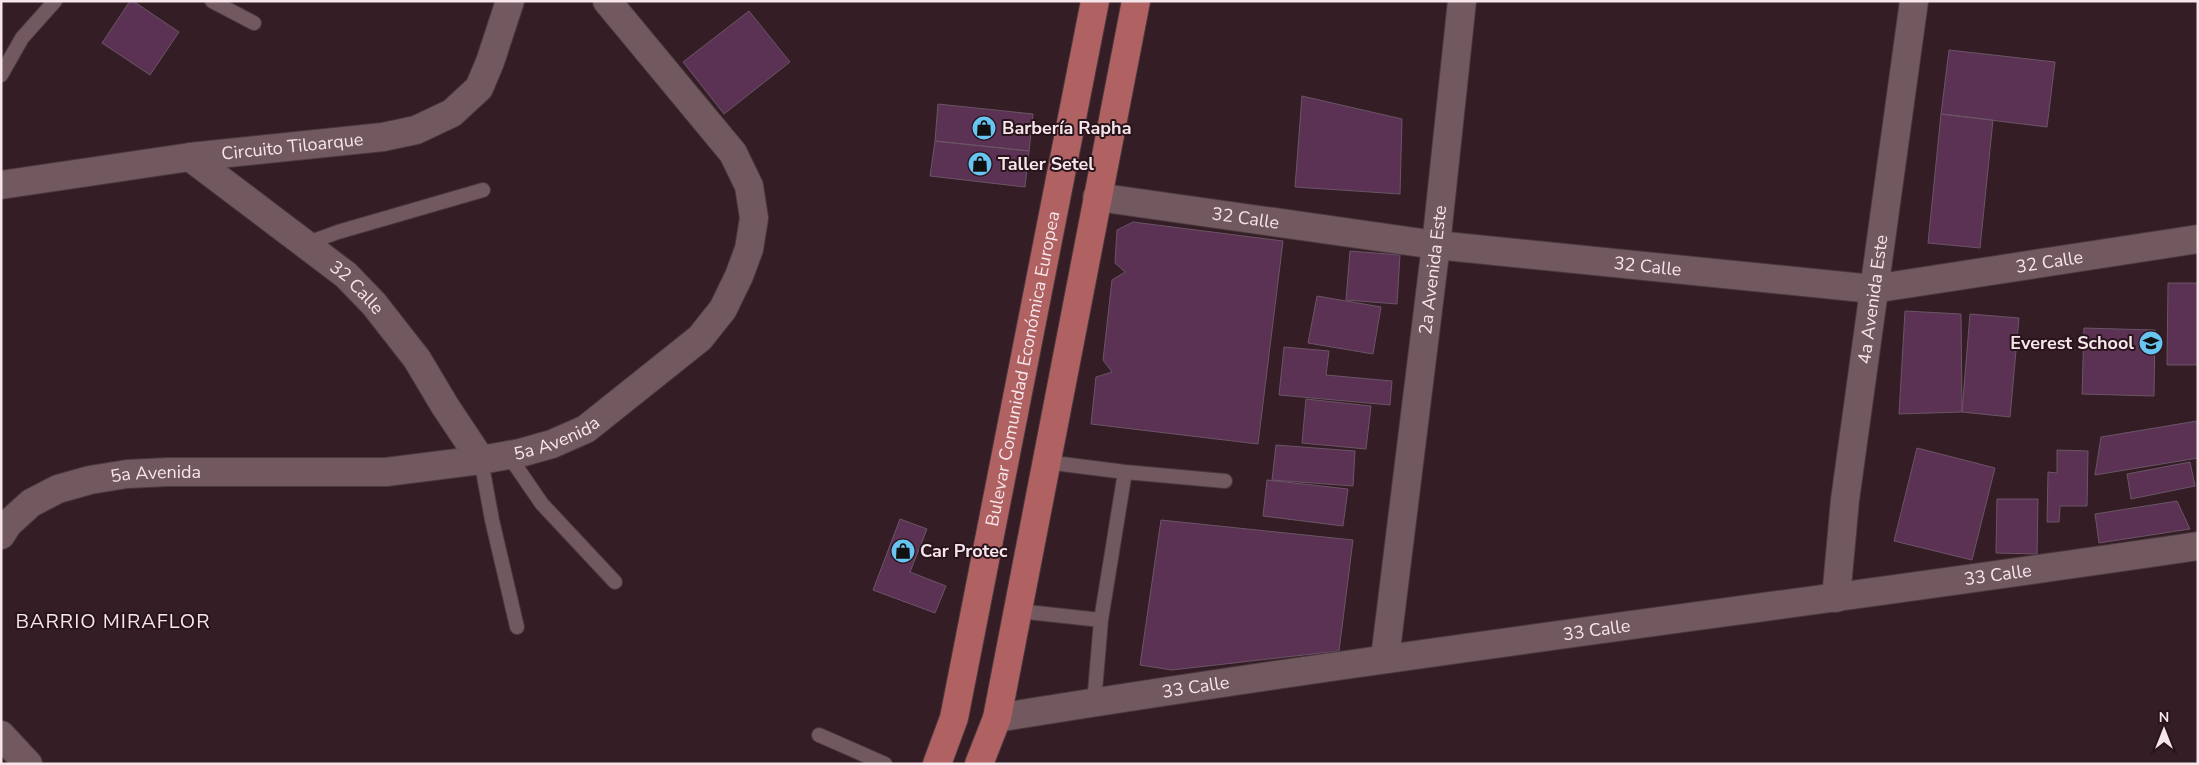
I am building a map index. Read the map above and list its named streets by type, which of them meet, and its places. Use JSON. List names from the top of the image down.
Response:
{
  "streets": {
    "main road": ["Bulevar Comunidad Económica Europea"],
    "street": [
      "Circuito Tiloarque",
      "32 Calle",
      "2a Avenida Este",
      "4a Avenida Este",
      "5a Avenida",
      "33 Calle"
    ]
  },
  "crossings": [
    ["Circuito Tiloarque", "32 Calle"],
    ["32 Calle", "2a Avenida Este"],
    ["32 Calle", "4a Avenida Este"],
    ["32 Calle", "5a Avenida"],
    ["2a Avenida Este", "33 Calle"],
    ["4a Avenida Este", "33 Calle"]
  ],
  "districts": ["BARRIO MIRAFLOR"],
  "places": {
    "shop": ["Barbería Rapha", "Taller Setel", "Car Protec"],
    "school or university": ["Everest School"]
  },
  "north": "top"
}
